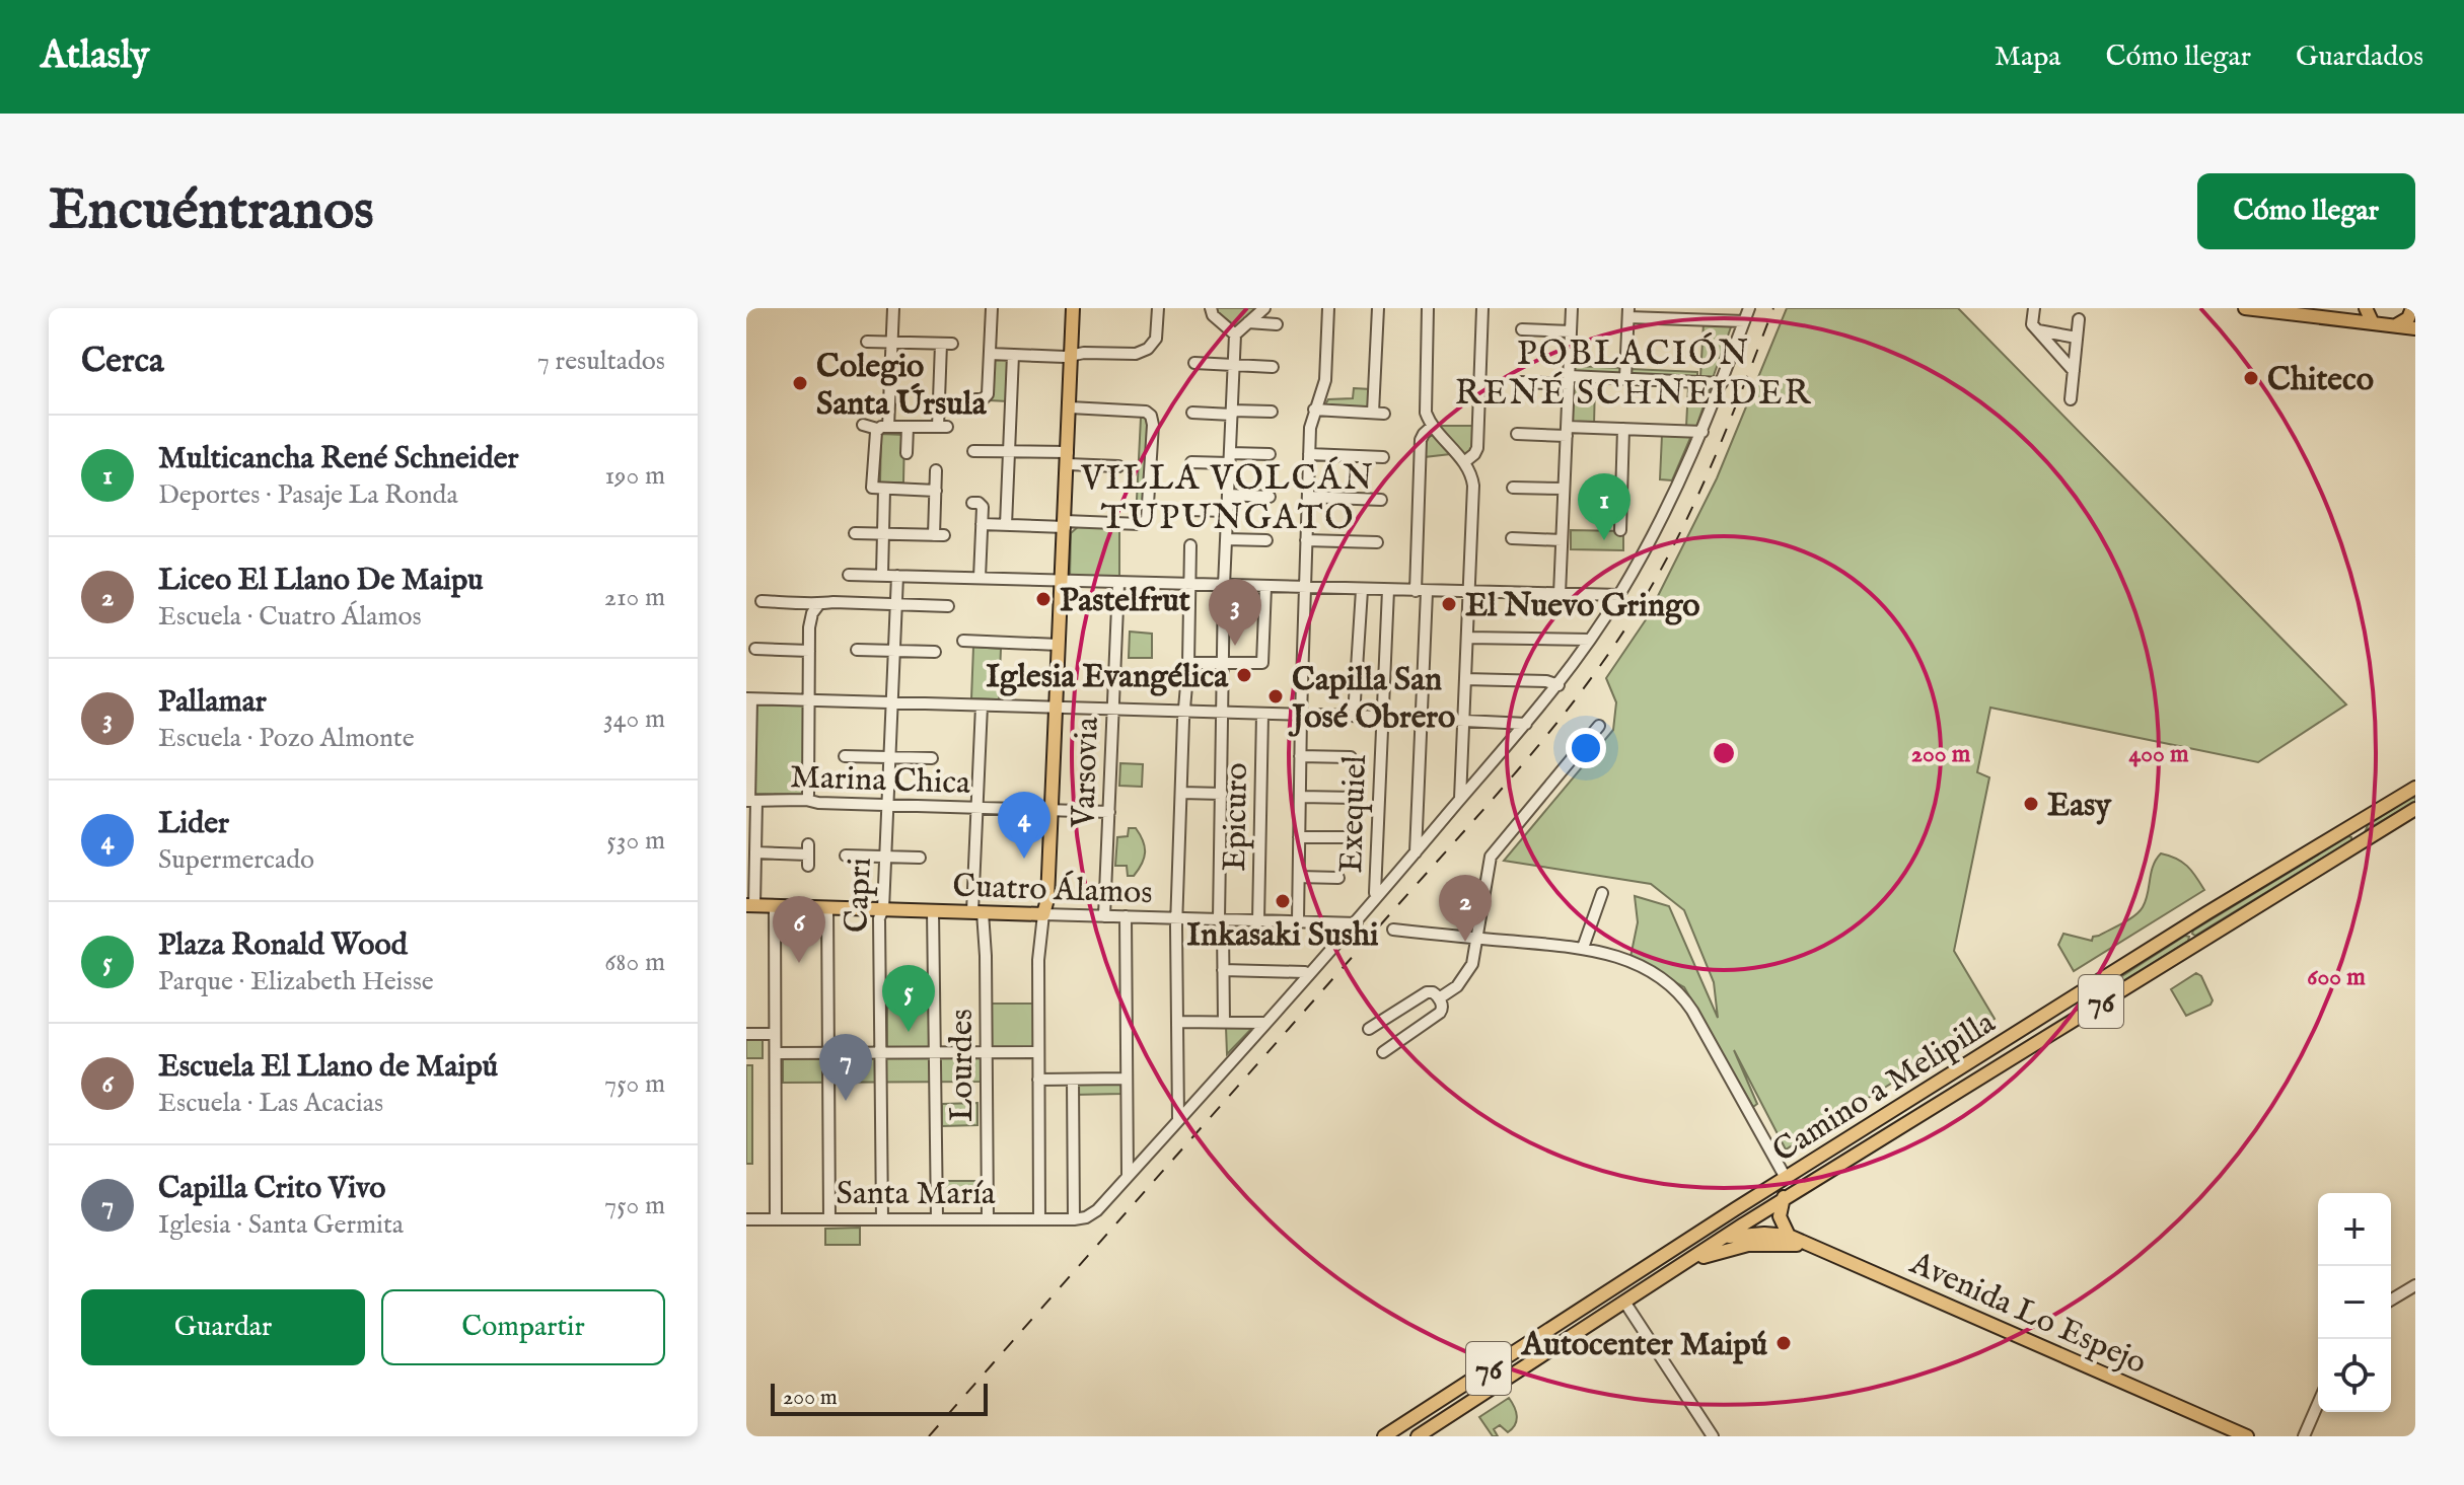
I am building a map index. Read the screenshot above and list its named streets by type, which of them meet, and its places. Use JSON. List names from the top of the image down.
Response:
{
  "streets": {
    "main road": [
      "Cuatro Álamos",
      "76",
      "Camino a Melipilla",
      "Avenida Lo Espejo"
    ],
    "street": [
      "Varsovia",
      "Marina Chica",
      "Exequiel",
      "Epicuro",
      "Capri",
      "Lourdes",
      "Santa María"
    ]
  },
  "crossings": [
    ["Varsovia", "Marina Chica"],
    ["Varsovia", "Cuatro Álamos"],
    ["Marina Chica", "Capri"],
    ["Marina Chica", "Lourdes"],
    ["Epicuro", "Cuatro Álamos"],
    ["Cuatro Álamos", "Capri"],
    ["Cuatro Álamos", "Lourdes"],
    ["Capri", "Santa María"],
    ["Lourdes", "Santa María"]
  ],
  "districts": ["POBLACIÓN RENÉ SCHNEIDER", "VILLA VOLCÁN TUPUNGATO"],
  "places": [
    "Chiteco",
    "Colegio Santa Úrsula",
    "Pastelfrut",
    "El Nuevo Gringo",
    "Iglesia Evangélica",
    "Capilla San José Obrero",
    "Easy",
    "Inkasaki Sushi",
    "Autocenter Maipú"
  ],
  "scale_bar": "200 m",
  "page": {
    "header": "Atlasly",
    "nav": ["Mapa", "Cómo llegar", "Guardados"],
    "buttons": [
      "Cómo llegar",
      ["Guardar", "Compartir"]
    ],
    "title": "Encuéntranos",
    "heading": ["Cerca", "7 resultados"],
    "list": [
      {
        "mark": "1",
        "name": "Multicancha René Schneider",
        "note": "Deportes · Pasaje La Ronda",
        "value": "190 m"
      },
      {
        "mark": "2",
        "name": "Liceo El Llano De Maipu",
        "note": "Escuela · Cuatro Álamos",
        "value": "210 m"
      },
      {
        "mark": "3",
        "name": "Pallamar",
        "note": "Escuela · Pozo Almonte",
        "value": "340 m"
      },
      {
        "mark": "4",
        "name": "Lider",
        "note": "Supermercado",
        "value": "530 m"
      },
      {
        "mark": "5",
        "name": "Plaza Ronald Wood",
        "note": "Parque · Elizabeth Heisse",
        "value": "680 m"
      },
      {
        "mark": "6",
        "name": "Escuela El Llano de Maipú",
        "note": "Escuela · Las Acacias",
        "value": "750 m"
      },
      {
        "mark": "7",
        "name": "Capilla Crito Vivo",
        "note": "Iglesia · Santa Germita",
        "value": "750 m"
      }
    ],
    "pins": [
      "1",
      "3",
      "4",
      "2",
      "6",
      "5",
      "7"
    ],
    "map_buttons": ["+", "−"],
    "scale": "200 m"
  },
  "rings": ["200 m", "400 m", "600 m"]
}
